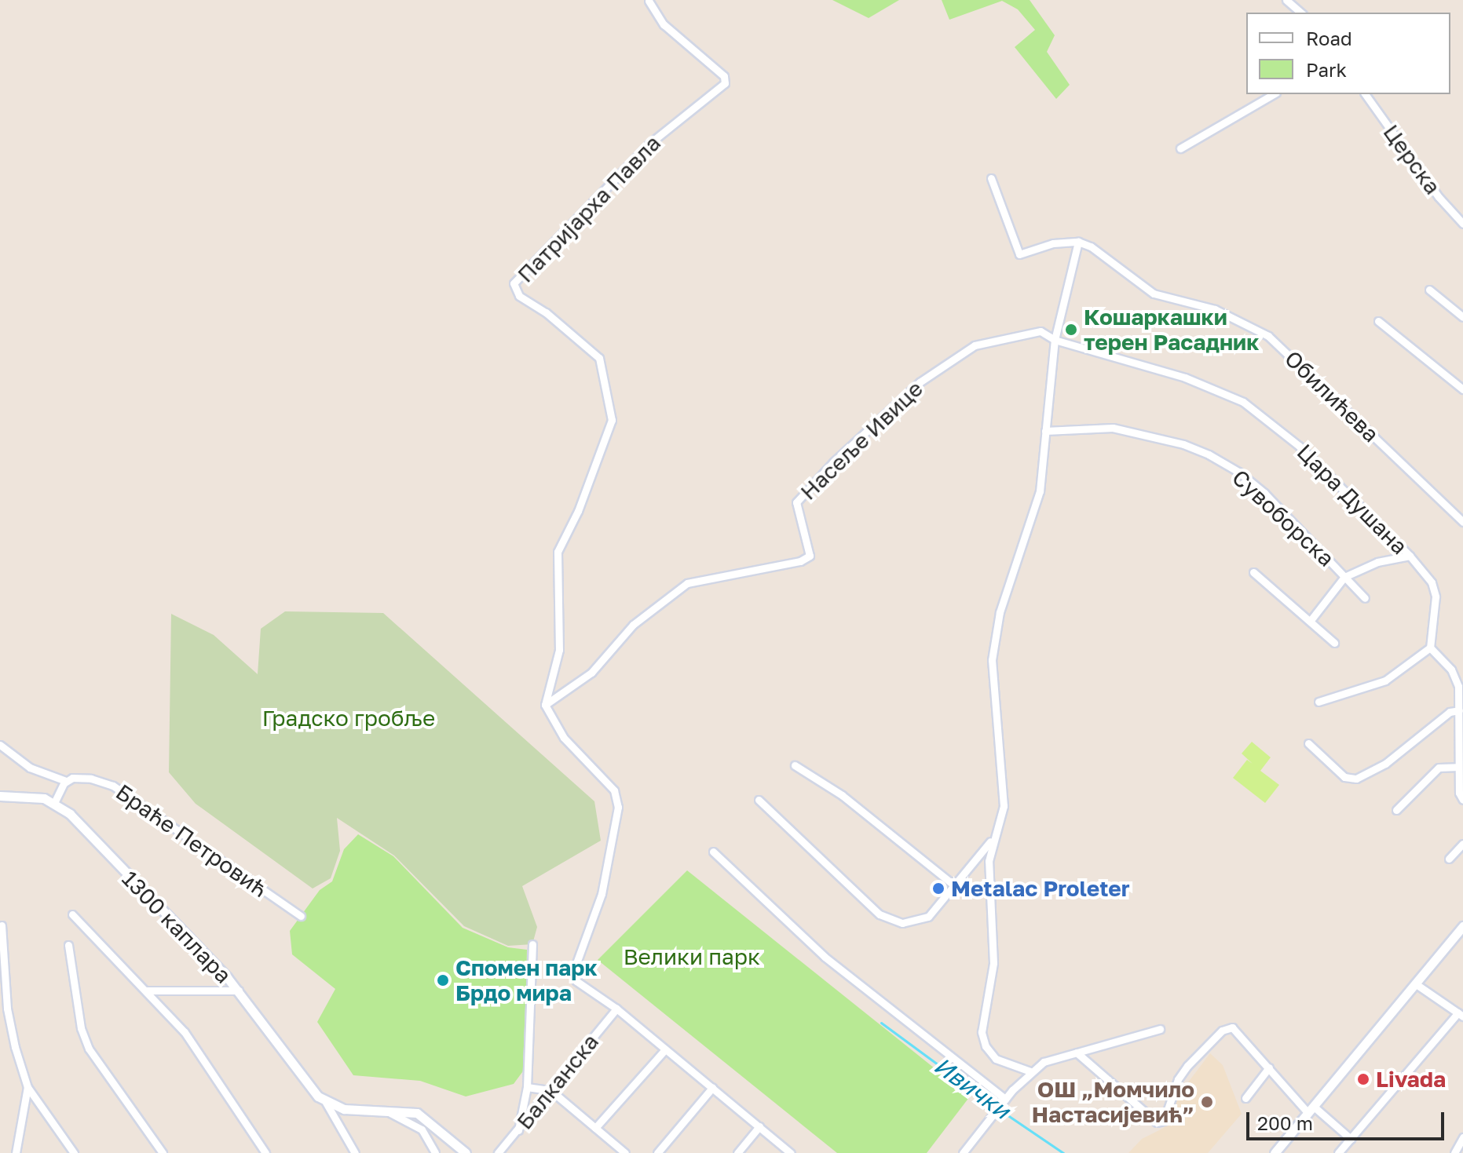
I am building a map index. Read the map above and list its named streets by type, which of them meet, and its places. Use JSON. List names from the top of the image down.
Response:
{
  "streets": {
    "street": [
      "Церска",
      "Патријарха Павла",
      "Обилићева",
      "Насеље Ивице",
      "Цара Душана",
      "Сувоборска",
      "Браће Петровић",
      "1300 каплара",
      "Балканска"
    ]
  },
  "crossings": [
    ["Патријарха Павла", "Насеље Ивице"],
    ["Насеље Ивице", "Цара Душана"]
  ],
  "water": ["Ивички"],
  "parks": ["Градско гробље", "Велики парк"],
  "places": [
    "Кошаркашки терен Расадник",
    "Metalac Proleter",
    "Спомен парк Брдо мира",
    "Livada",
    "ОШ „Момчило Настасијевић”"
  ],
  "legend": ["Road", "Park"],
  "scale_bar": "200 m"
}
